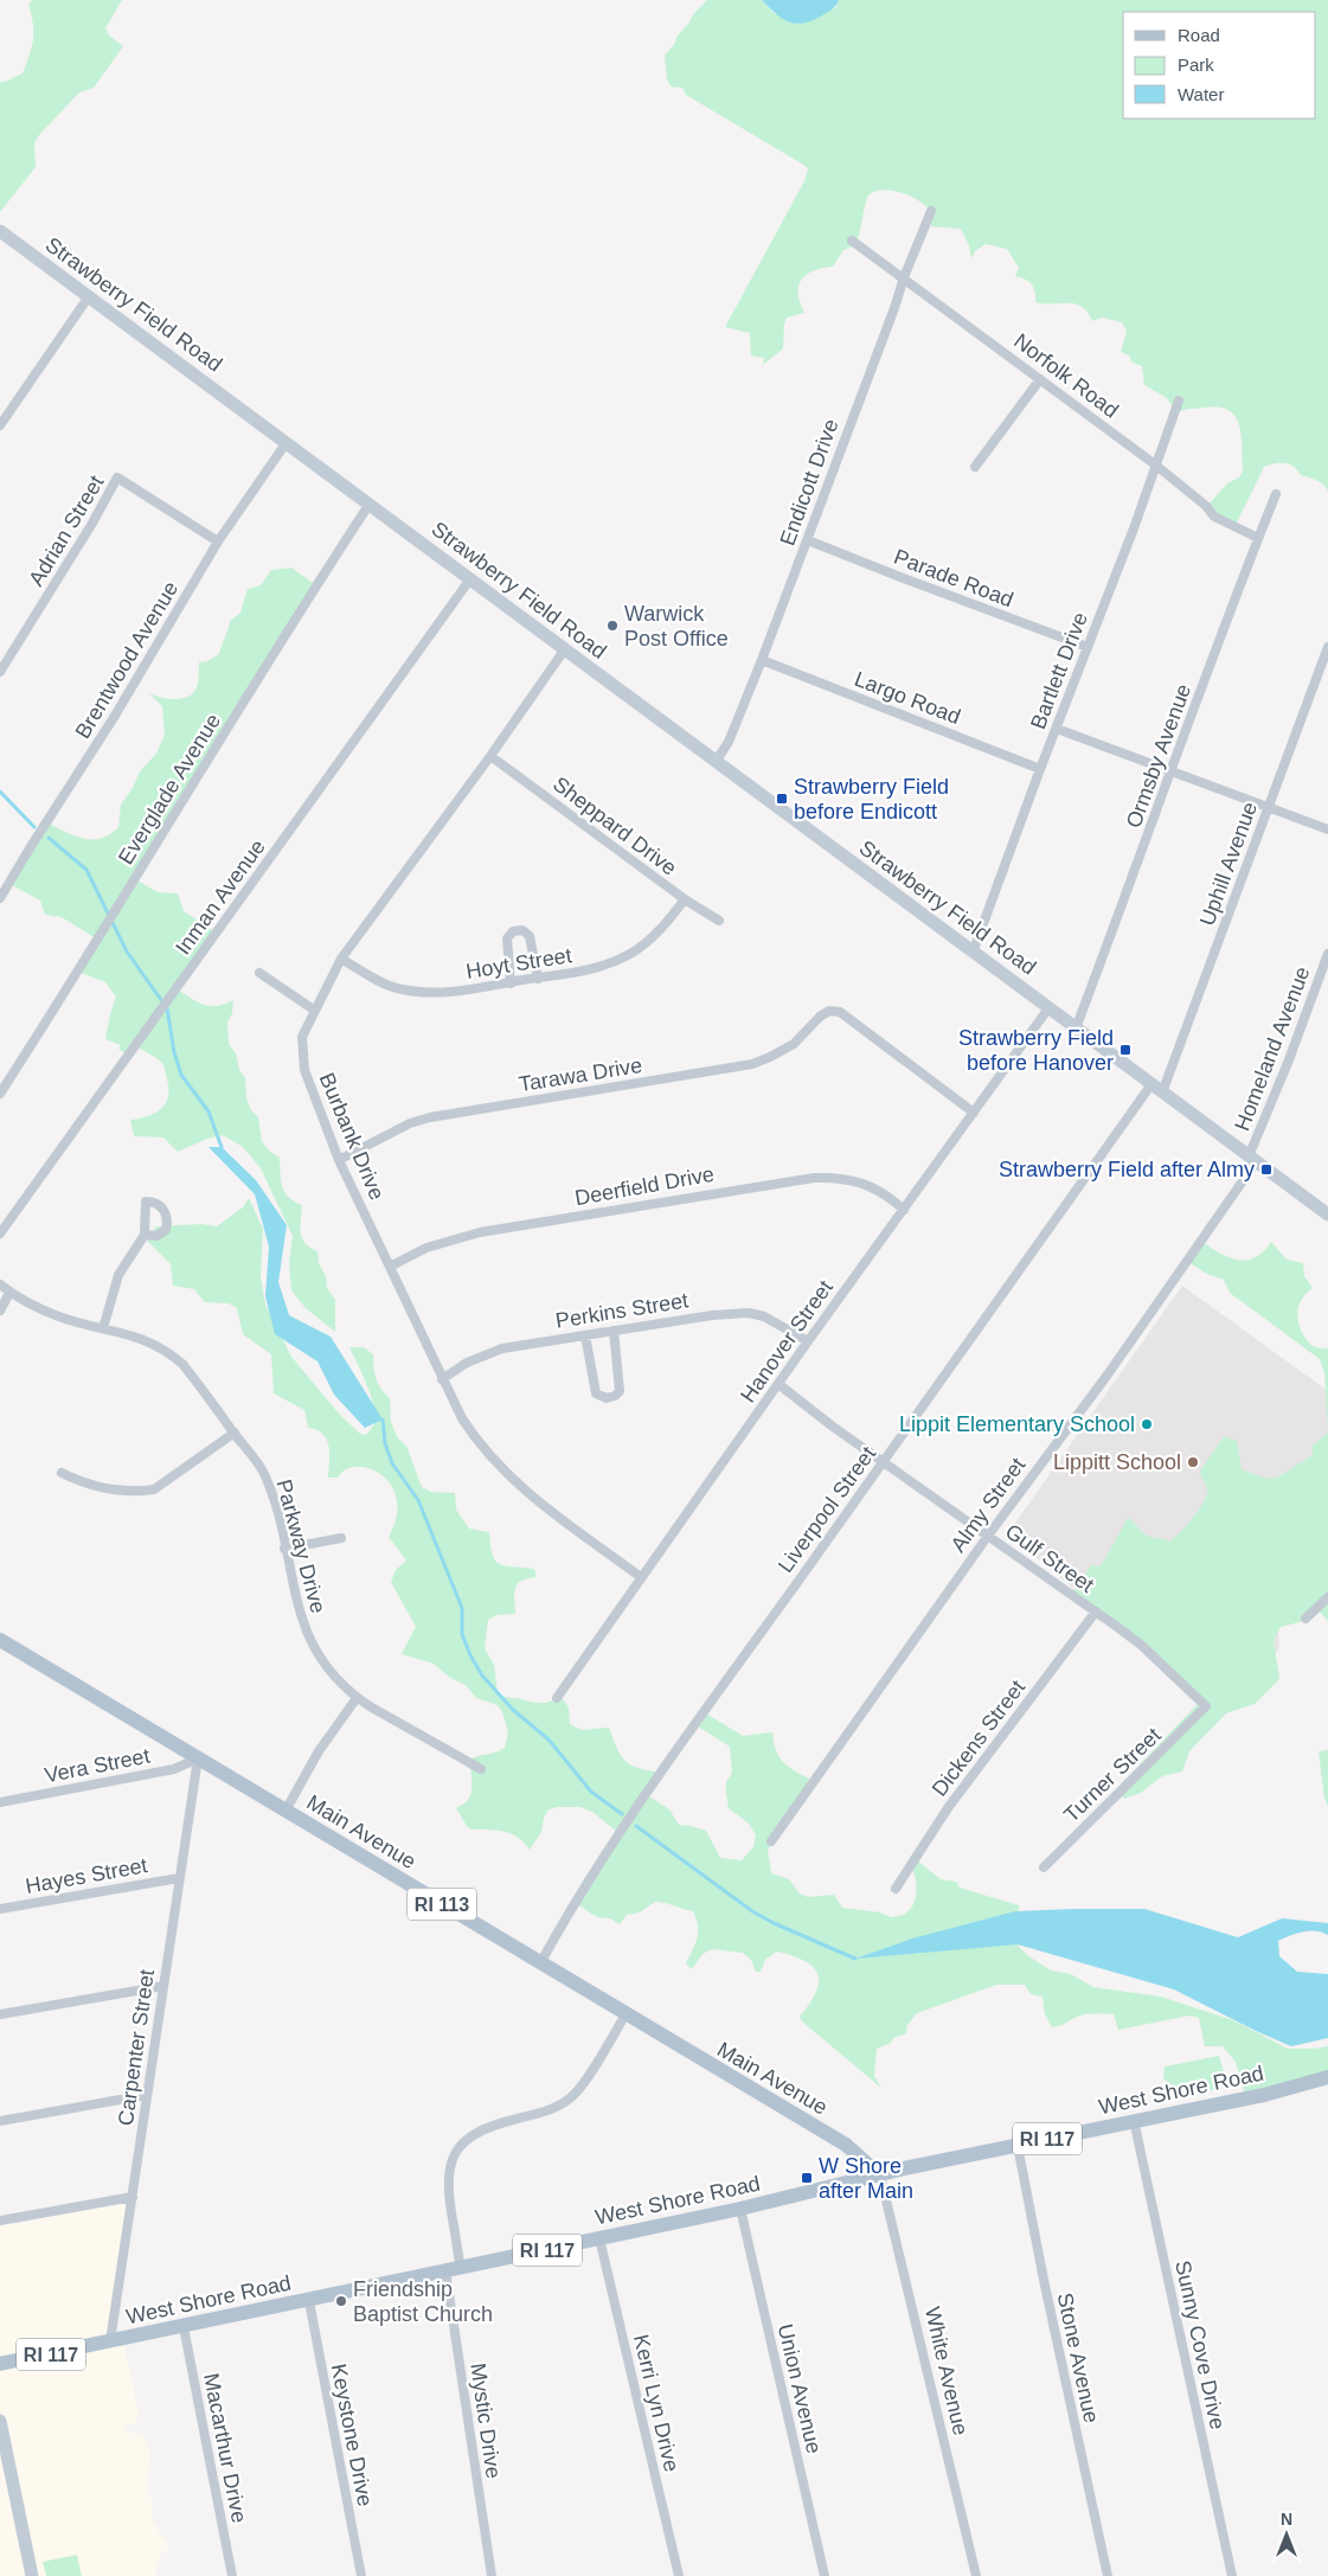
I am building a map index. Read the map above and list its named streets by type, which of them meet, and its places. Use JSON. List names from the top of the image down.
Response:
{
  "streets": {
    "main road": [
      "Main Avenue",
      "RI 113",
      "West Shore Road",
      "RI 117"
    ],
    "street": [
      "Strawberry Field Road",
      "Norfolk Road",
      "Endicott Drive",
      "Adrian Street",
      "Parade Road",
      "Brentwood Avenue",
      "Bartlett Drive",
      "Largo Road",
      "Ormsby Avenue",
      "Everglade Avenue",
      "Sheppard Drive",
      "Uphill Avenue",
      "Inman Avenue",
      "Hoyt Street",
      "Homeland Avenue",
      "Tarawa Drive",
      "Burbank Drive",
      "Deerfield Drive",
      "Perkins Street",
      "Hanover Street",
      "Almy Street",
      "Liverpool Street",
      "Parkway Drive",
      "Gulf Street",
      "Dickens Street",
      "Vera Street",
      "Turner Street",
      "Hayes Street",
      "Carpenter Street",
      "Sunny Cove Drive",
      "Stone Avenue",
      "White Avenue",
      "Union Avenue",
      "Kerri Lyn Drive",
      "Mystic Drive",
      "Keystone Drive",
      "Macarthur Drive"
    ]
  },
  "crossings": [
    ["Strawberry Field Road", "Endicott Drive"],
    ["Strawberry Field Road", "Brentwood Avenue"],
    ["Strawberry Field Road", "Bartlett Drive"],
    ["Strawberry Field Road", "Ormsby Avenue"],
    ["Strawberry Field Road", "Everglade Avenue"],
    ["Strawberry Field Road", "Uphill Avenue"],
    ["Strawberry Field Road", "Inman Avenue"],
    ["Strawberry Field Road", "Homeland Avenue"],
    ["Strawberry Field Road", "Burbank Drive"],
    ["Strawberry Field Road", "Hanover Street"],
    ["Strawberry Field Road", "Almy Street"],
    ["Strawberry Field Road", "Liverpool Street"],
    ["Norfolk Road", "Endicott Drive"],
    ["Norfolk Road", "Bartlett Drive"],
    ["Norfolk Road", "Ormsby Avenue"],
    ["Endicott Drive", "Parade Road"],
    ["Endicott Drive", "Largo Road"],
    ["Adrian Street", "Brentwood Avenue"],
    ["Parade Road", "Bartlett Drive"],
    ["Bartlett Drive", "Largo Road"],
    ["Sheppard Drive", "Hoyt Street"],
    ["Sheppard Drive", "Burbank Drive"],
    ["Uphill Avenue", "Liverpool Street"],
    ["Hoyt Street", "Burbank Drive"],
    ["Homeland Avenue", "Almy Street"],
    ["Tarawa Drive", "Burbank Drive"],
    ["Tarawa Drive", "Hanover Street"],
    ["Burbank Drive", "Deerfield Drive"],
    ["Burbank Drive", "Perkins Street"],
    ["Burbank Drive", "Hanover Street"],
    ["Deerfield Drive", "Hanover Street"],
    ["Perkins Street", "Hanover Street"],
    ["Hanover Street", "Gulf Street"],
    ["Almy Street", "Gulf Street"],
    ["Liverpool Street", "Gulf Street"],
    ["Liverpool Street", "Main Avenue"],
    ["Gulf Street", "Dickens Street"],
    ["Gulf Street", "Turner Street"],
    ["Vera Street", "Main Avenue"],
    ["Vera Street", "Carpenter Street"],
    ["Main Avenue", "Carpenter Street"],
    ["Main Avenue", "West Shore Road"],
    ["Main Avenue", "White Avenue"],
    ["Main Avenue", "Mystic Drive"],
    ["Hayes Street", "Carpenter Street"],
    ["Carpenter Street", "West Shore Road"],
    ["West Shore Road", "Sunny Cove Drive"],
    ["West Shore Road", "Stone Avenue"],
    ["West Shore Road", "White Avenue"],
    ["West Shore Road", "Union Avenue"],
    ["West Shore Road", "Kerri Lyn Drive"],
    ["West Shore Road", "Mystic Drive"],
    ["West Shore Road", "Keystone Drive"],
    ["West Shore Road", "Macarthur Drive"]
  ],
  "places": {
    "other": [
      "Warwick Post Office",
      "Lippit Elementary School",
      "Lippitt School",
      "Friendship Baptist Church"
    ],
    "transit": [
      "Strawberry Field before Endicott",
      "Strawberry Field before Hanover",
      "Strawberry Field after Almy",
      "W Shore after Main"
    ]
  },
  "legend": ["Road", "Park", "Water"],
  "north": "top"
}
